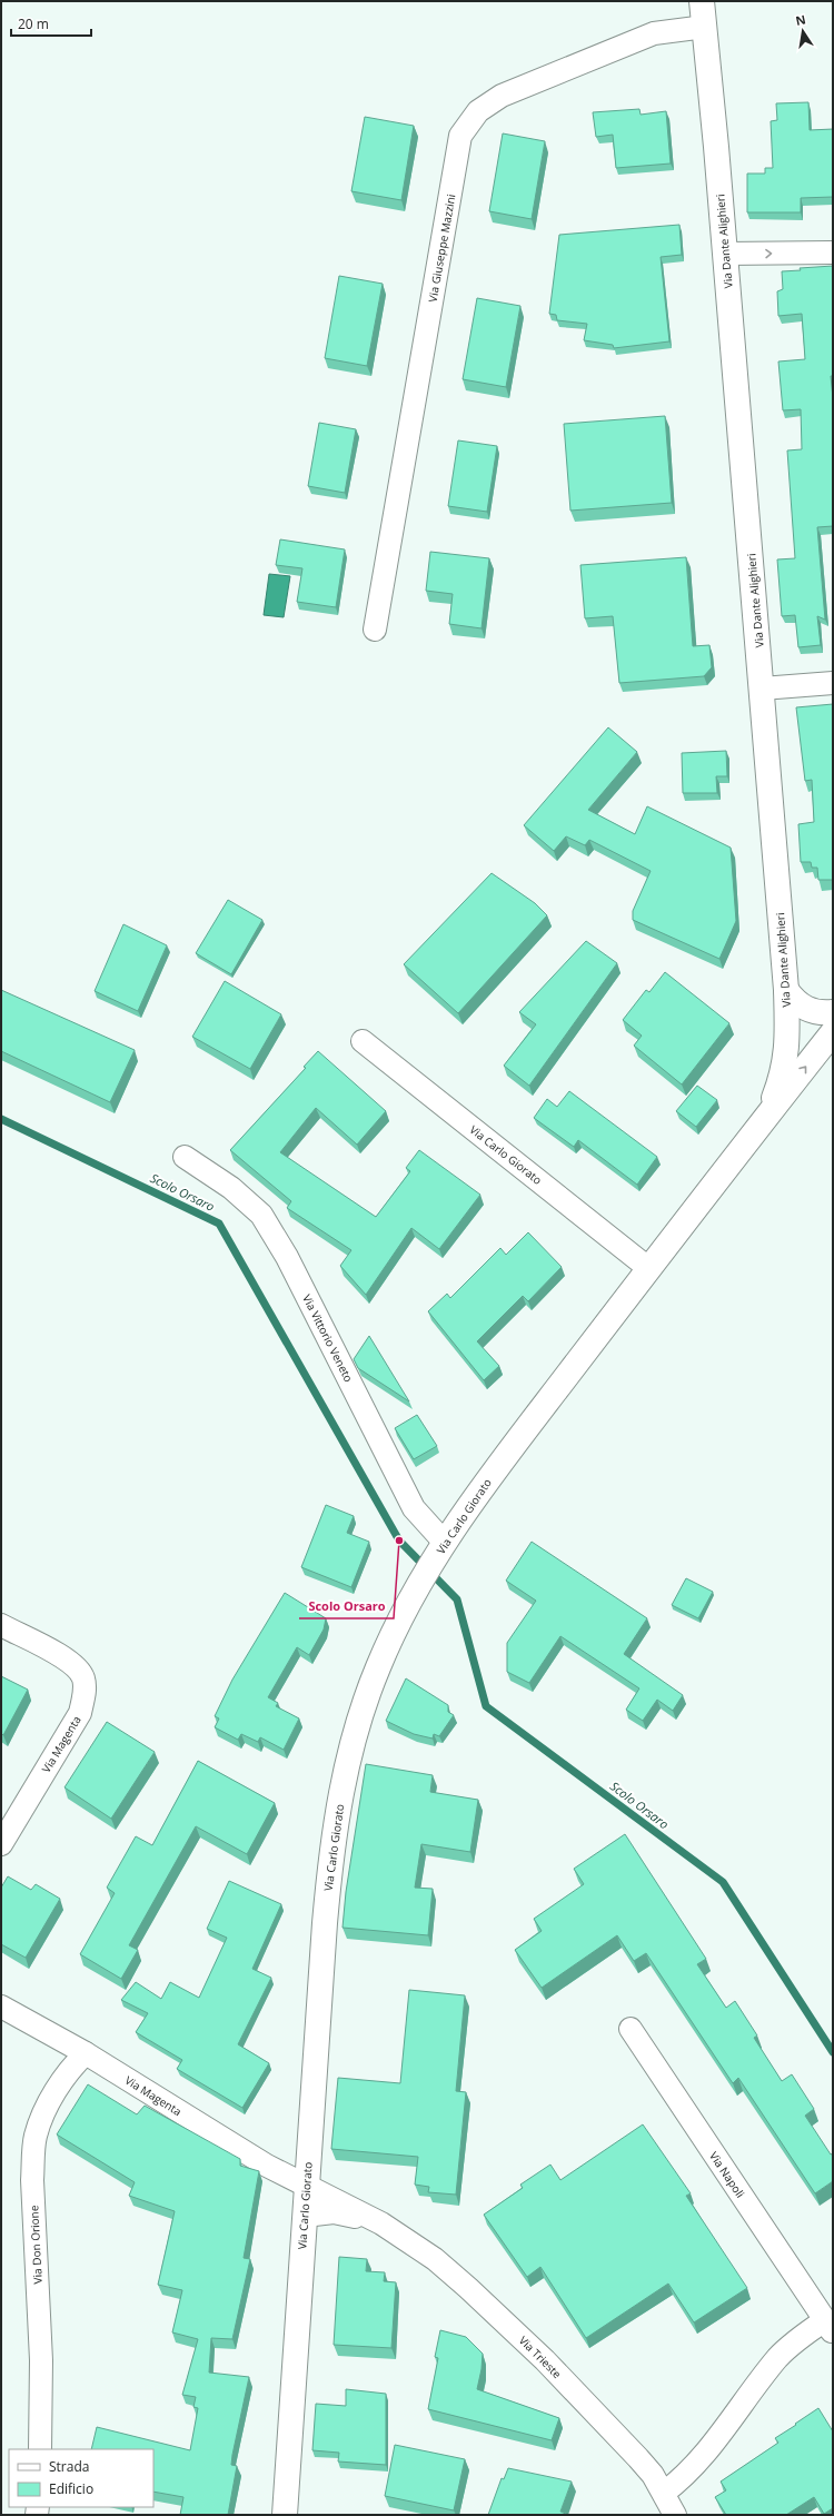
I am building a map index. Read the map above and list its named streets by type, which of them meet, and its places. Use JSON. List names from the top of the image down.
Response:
{
  "streets": {
    "street": [
      "Via Dante Alighieri",
      "Via Giuseppe Mazzini",
      "Via Carlo Giorato",
      "Via Vittorio Veneto",
      "Via Magenta",
      "Via Napoli",
      "Via Don Orione",
      "Via Trieste"
    ]
  },
  "crossings": [
    ["Via Dante Alighieri", "Via Giuseppe Mazzini"],
    ["Via Dante Alighieri", "Via Carlo Giorato"],
    ["Via Carlo Giorato", "Via Vittorio Veneto"],
    ["Via Carlo Giorato", "Via Magenta"],
    ["Via Carlo Giorato", "Via Trieste"],
    ["Via Magenta", "Via Don Orione"],
    ["Via Magenta", "Via Trieste"],
    ["Via Napoli", "Via Trieste"]
  ],
  "water": ["Scolo Orsaro"],
  "places": ["Scolo Orsaro"],
  "legend": ["Strada", "Edificio"],
  "scale_bar": "20 m",
  "north": "top"
}
